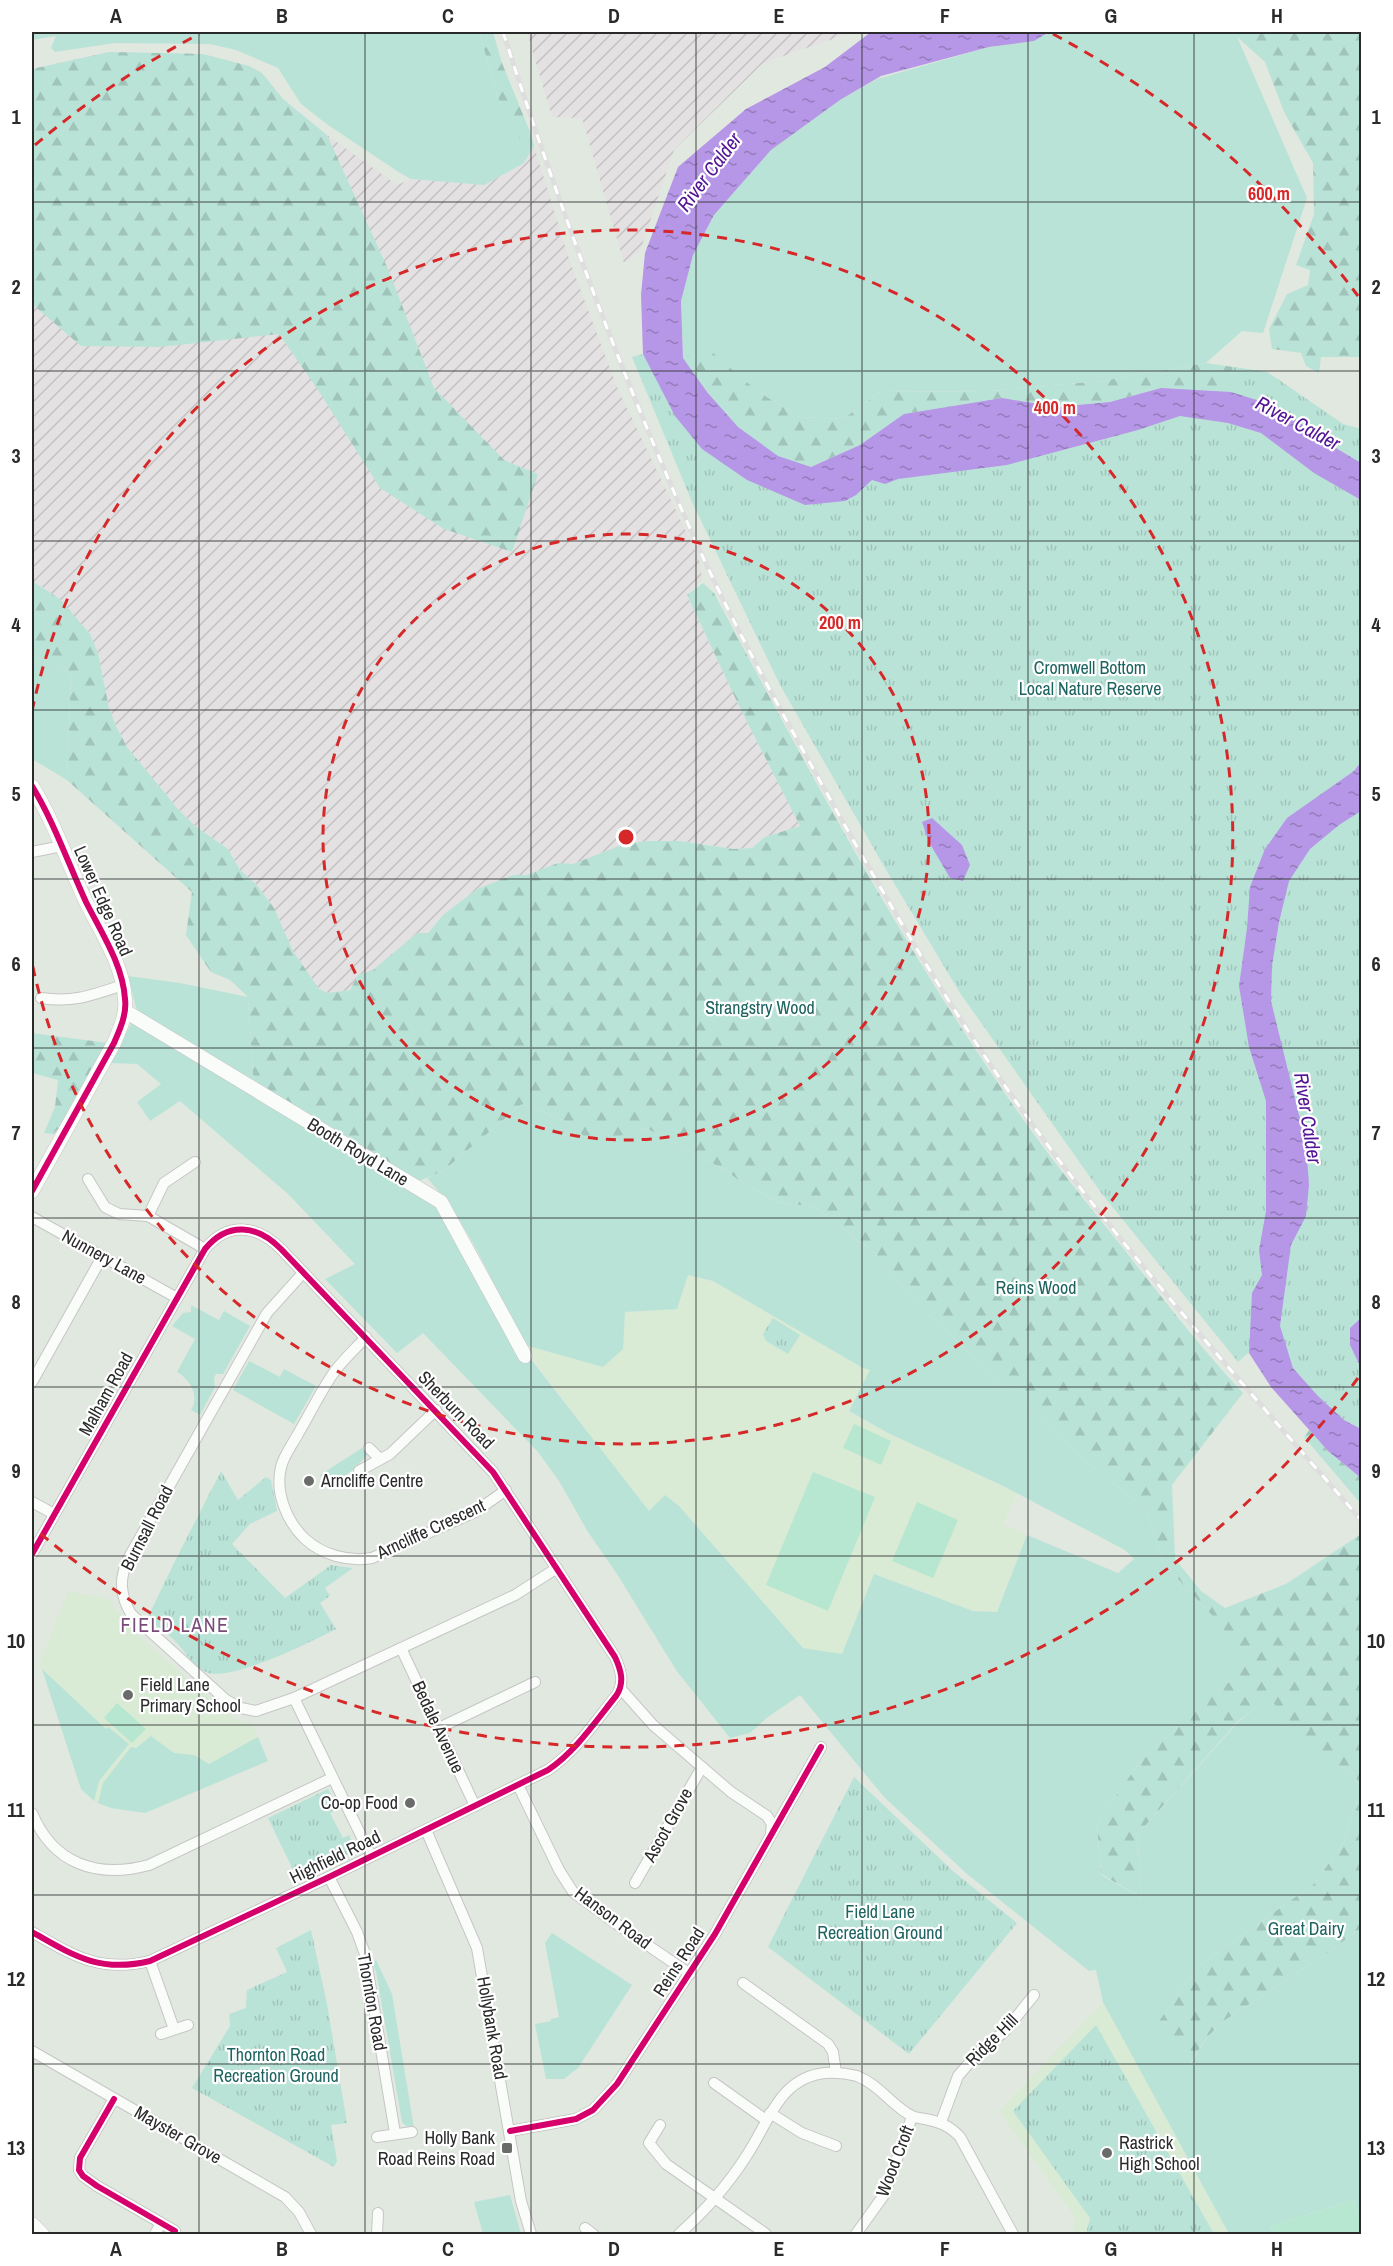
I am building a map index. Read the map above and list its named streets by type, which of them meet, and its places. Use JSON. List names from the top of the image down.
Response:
{
  "streets": {
    "street": [
      "Lower Edge Road",
      "Booth Royd Lane",
      "Nunnery Lane",
      "Malham Road",
      "Sherburn Road",
      "Burnsall Road",
      "Arncliffe Crescent",
      "Bedale Avenue",
      "Ascot Grove",
      "Highfield Road",
      "Hanson Road",
      "Reins Road",
      "Thornton Road",
      "Hollybank Road",
      "Ridge Hill",
      "Mayster Grove",
      "Wood Croft"
    ]
  },
  "crossings": [
    ["Lower Edge Road", "Booth Royd Lane"],
    ["Nunnery Lane", "Malham Road"],
    ["Malham Road", "Sherburn Road"],
    ["Sherburn Road", "Burnsall Road"],
    ["Sherburn Road", "Arncliffe Crescent"],
    ["Sherburn Road", "Highfield Road"],
    ["Burnsall Road", "Bedale Avenue"],
    ["Bedale Avenue", "Highfield Road"],
    ["Highfield Road", "Hanson Road"],
    ["Highfield Road", "Thornton Road"],
    ["Highfield Road", "Hollybank Road"],
    ["Hanson Road", "Reins Road"],
    ["Reins Road", "Hollybank Road"]
  ],
  "districts": ["FIELD LANE"],
  "water": ["River Calder"],
  "parks": [
    "Cromwell Bottom Local Nature Reserve",
    "Strangstry Wood",
    "Reins Wood",
    "Field Lane Recreation Ground",
    "Great Dairy",
    "Thornton Road Recreation Ground"
  ],
  "places": {
    "other": [
      "Arncliffe Centre",
      "Field Lane Primary School",
      "Co-op Food",
      "Rastrick High School"
    ],
    "transit": ["Holly Bank Road Reins Road"]
  },
  "grid": {
    "columns": [
      "A",
      "B",
      "C",
      "D",
      "E",
      "F",
      "G",
      "H"
    ],
    "rows": [
      "1",
      "2",
      "3",
      "4",
      "5",
      "6",
      "7",
      "8",
      "9",
      "10",
      "11",
      "12",
      "13"
    ]
  },
  "rings": ["600 m", "400 m", "200 m"]
}
